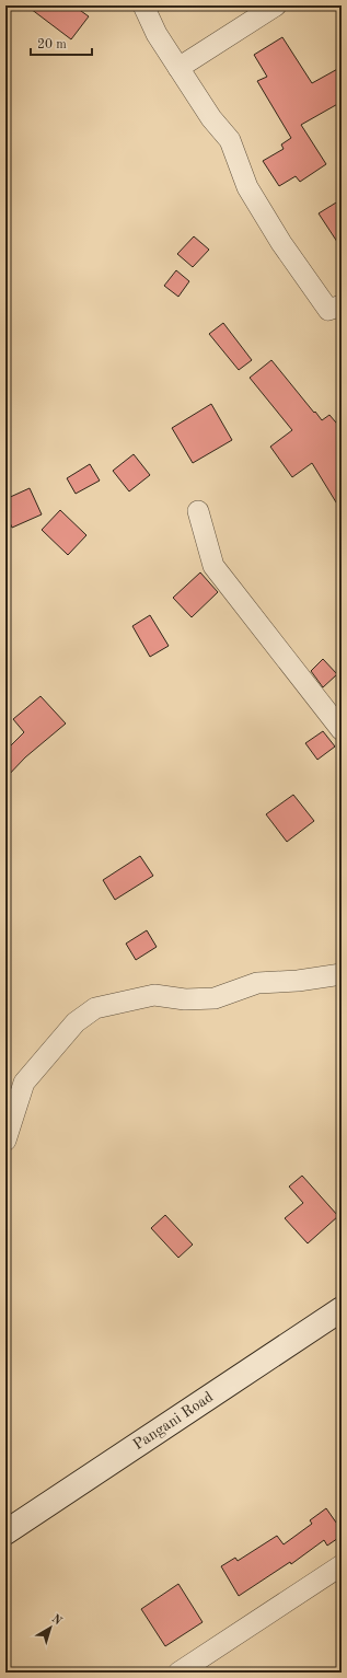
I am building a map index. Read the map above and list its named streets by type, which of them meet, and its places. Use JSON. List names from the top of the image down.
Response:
{
  "streets": {
    "main road": ["Pangani Road"]
  },
  "scale_bar": "20 m",
  "north": "top right"
}
